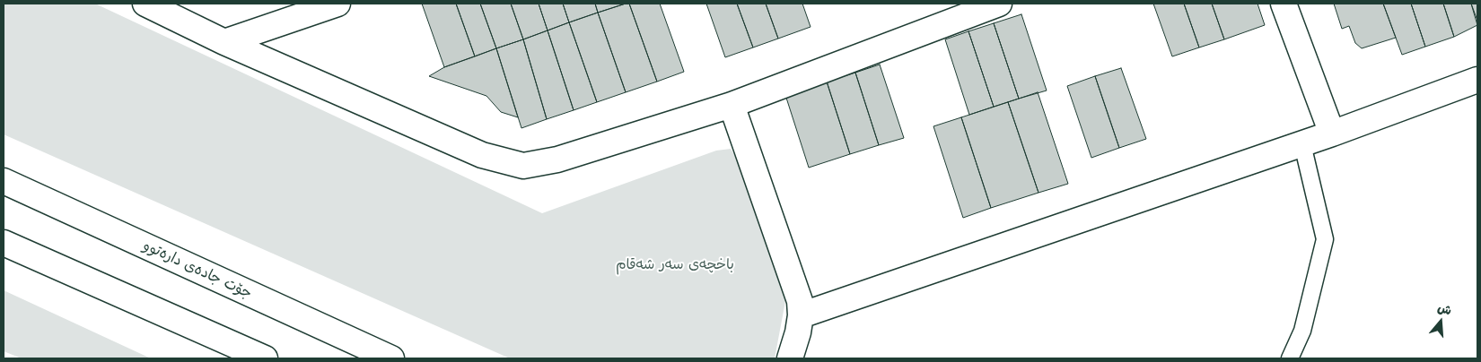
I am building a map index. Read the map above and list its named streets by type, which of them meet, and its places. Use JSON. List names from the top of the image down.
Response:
{
  "streets": {
    "street": ["جۆت جادەی دارەتوو"]
  },
  "parks": ["باخچەی سەر شەقام"],
  "north": "top"
}
